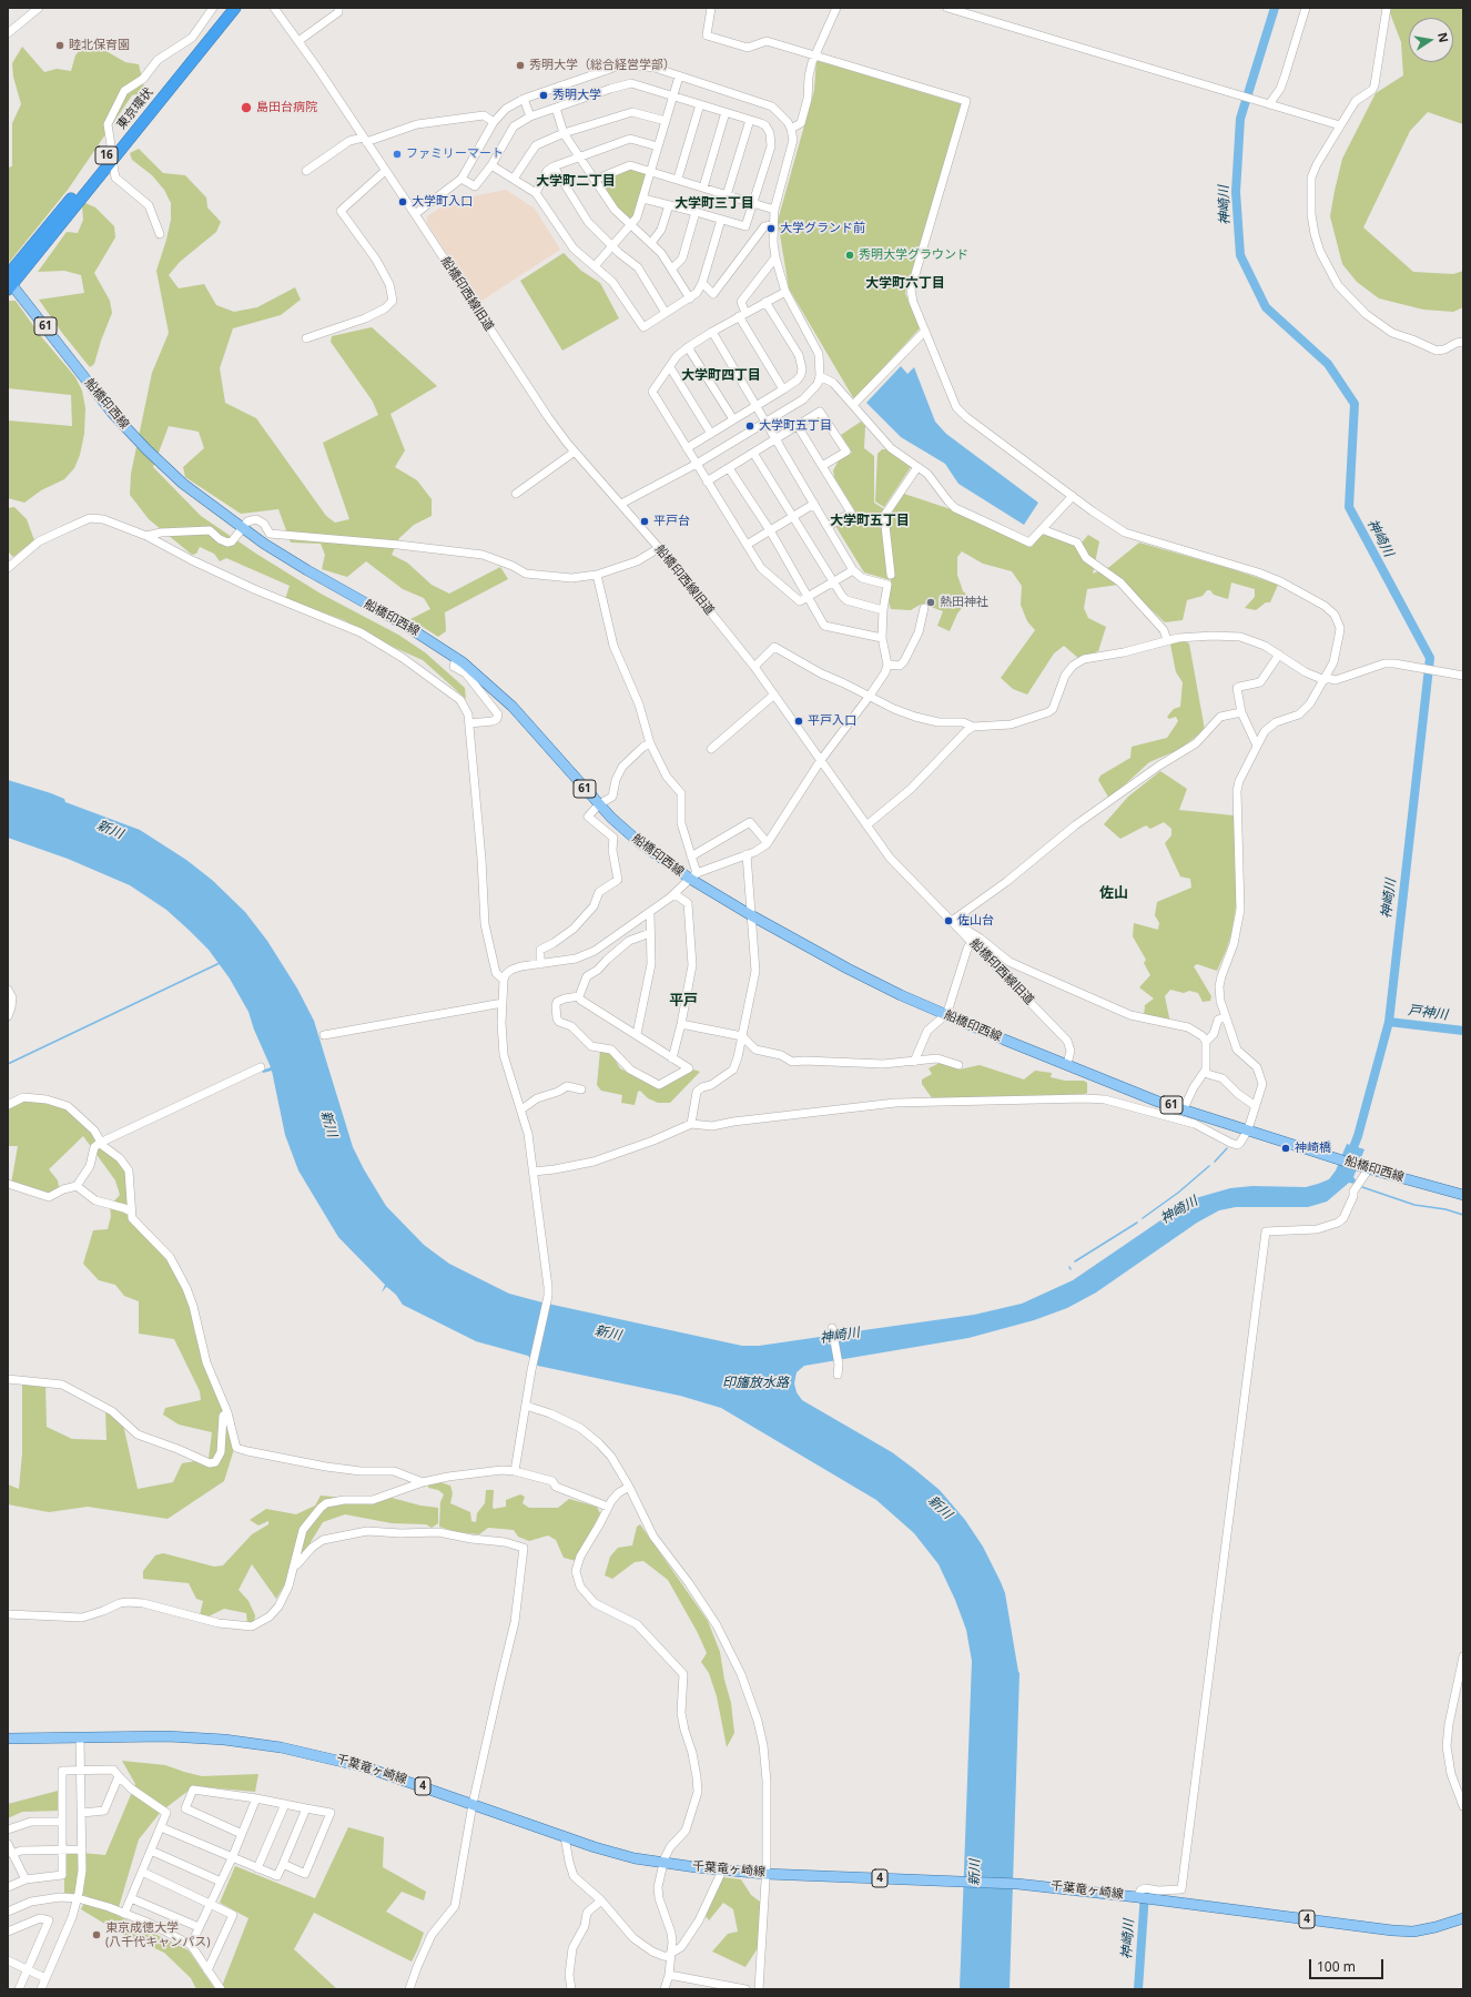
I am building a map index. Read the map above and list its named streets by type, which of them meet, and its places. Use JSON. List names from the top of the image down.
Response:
{
  "streets": {
    "highway": ["東京環状", "16"],
    "main road": [
      "61",
      "船橋印西線",
      "千葉竜ヶ崎線",
      "4"
    ],
    "street": ["船橋印西線旧道"]
  },
  "crossings": [
    ["東京環状", "船橋印西線"],
    ["船橋印西線旧道", "船橋印西線"]
  ],
  "districts": [
    "大学町二丁目",
    "大学町三丁目",
    "大学町六丁目",
    "大学町四丁目",
    "大学町五丁目",
    "佐山",
    "平戸"
  ],
  "water": [
    "神崎川",
    "新川",
    "戸神川",
    "印旛放水路"
  ],
  "places": [
    "睦北保育園",
    "秀明大学（総合経営学部）",
    "秀明大学",
    "島田台病院",
    "ファミリーマート",
    "大学町入口",
    "大学グランド前",
    "秀明大学グラウンド",
    "大学町五丁目",
    "平戸台",
    "熱田神社",
    "平戸入口",
    "佐山台",
    "神崎橋",
    "東京成徳大学 (八千代キャンパス)"
  ],
  "scale_bar": "100 m",
  "north": "right"
}
